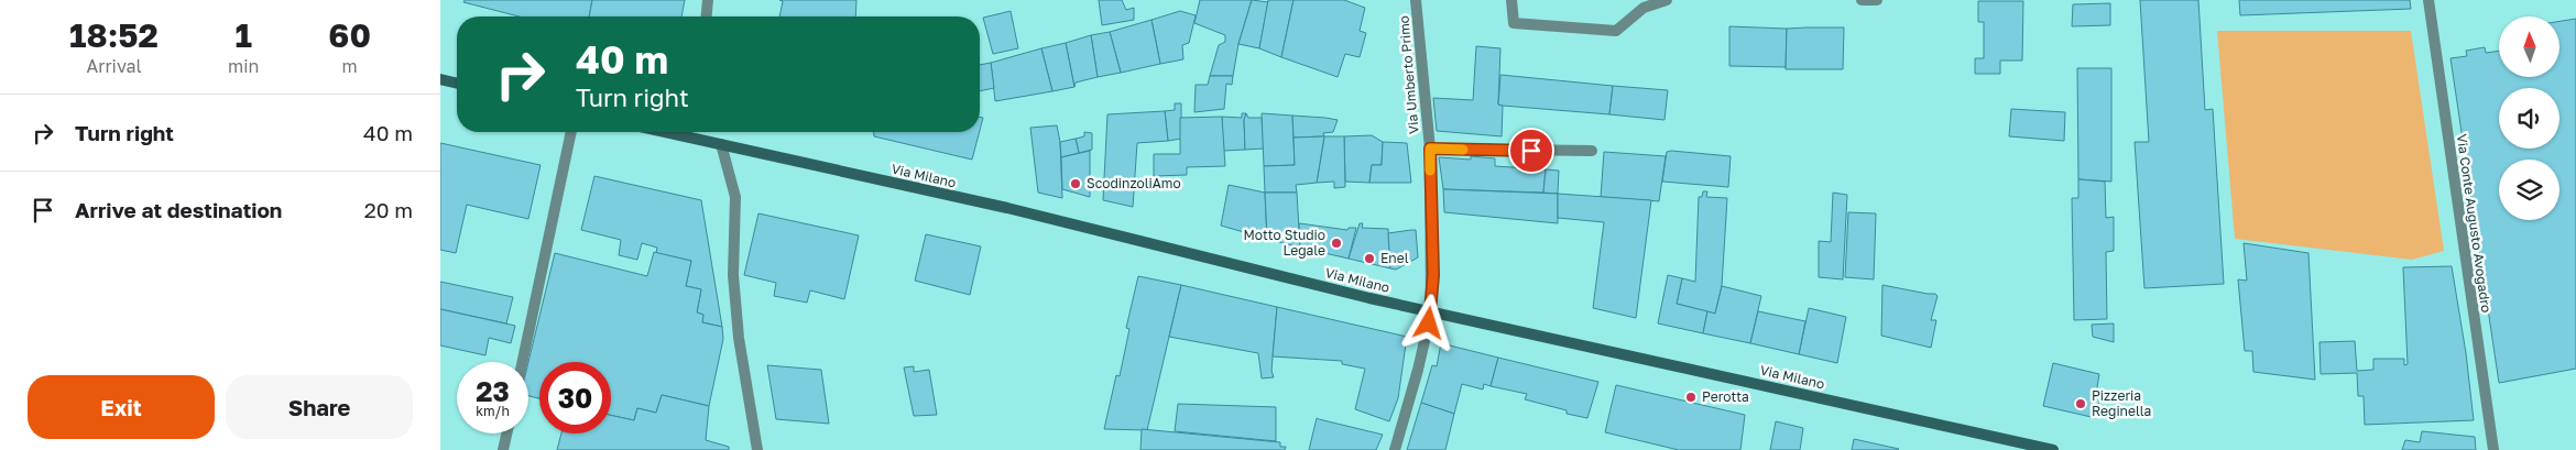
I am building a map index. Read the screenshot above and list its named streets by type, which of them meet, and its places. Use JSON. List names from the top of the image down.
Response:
{
  "streets": {
    "main road": ["Via Milano"],
    "street": ["Via Umberto Primo", "Via Conte Augusto Avogadro"]
  },
  "crossings": [
    ["Via Umberto Primo", "Via Milano"]
  ],
  "places": [
    "ScodinzoliAmo",
    "Motto Studio Legale",
    "Enel",
    "Perotta",
    "Pizzeria Reginella"
  ],
  "north": "top",
  "page": {
    "eta": [
      "18:52",
      "Arrival",
      "1",
      "min",
      "60",
      "m"
    ],
    "turn": ["40 m", "Turn right"],
    "list": [
      {
        "name": "Turn right",
        "value": "40 m"
      },
      {
        "name": "Arrive at destination",
        "value": "20 m"
      }
    ],
    "speed": "23 km/h",
    "limit": "30",
    "buttons": ["Exit", "Share"]
  }
}
